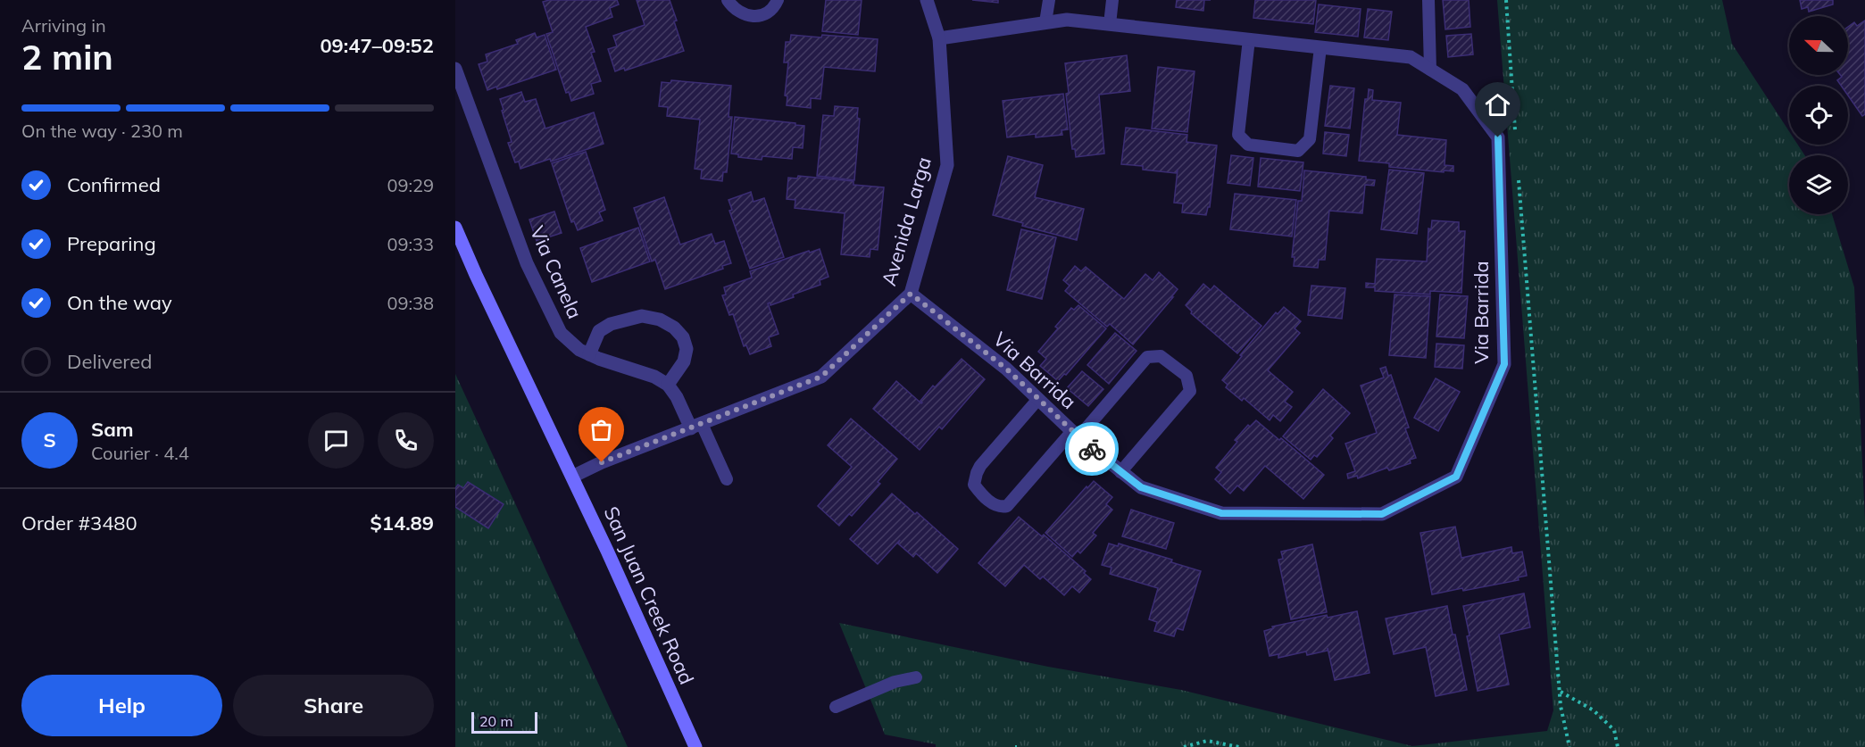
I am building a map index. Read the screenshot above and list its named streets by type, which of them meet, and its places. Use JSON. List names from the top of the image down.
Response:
{
  "streets": {
    "main road": ["San Juan Creek Road"],
    "street": ["Avenida Larga", "Via Canela", "Via Barrida"]
  },
  "crossings": [
    ["Avenida Larga", "Via Barrida"],
    ["Avenida Larga", "San Juan Creek Road"]
  ],
  "scale_bar": "20 m",
  "north": "left",
  "page": {
    "heading": ["2 min", "Arriving in", "09:47–09:52"],
    "panel": [
      "Sam",
      "Courier · 4.4",
      "Order #3480",
      "$14.89"
    ],
    "bar": "On the way · 230 m",
    "list": [
      ["Confirmed", "09:29"],
      ["Preparing", "09:33"],
      ["On the way", "09:38"],
      "Delivered"
    ],
    "round": "S",
    "buttons": ["Help", "Share"],
    "scale": "20 m"
  }
}
